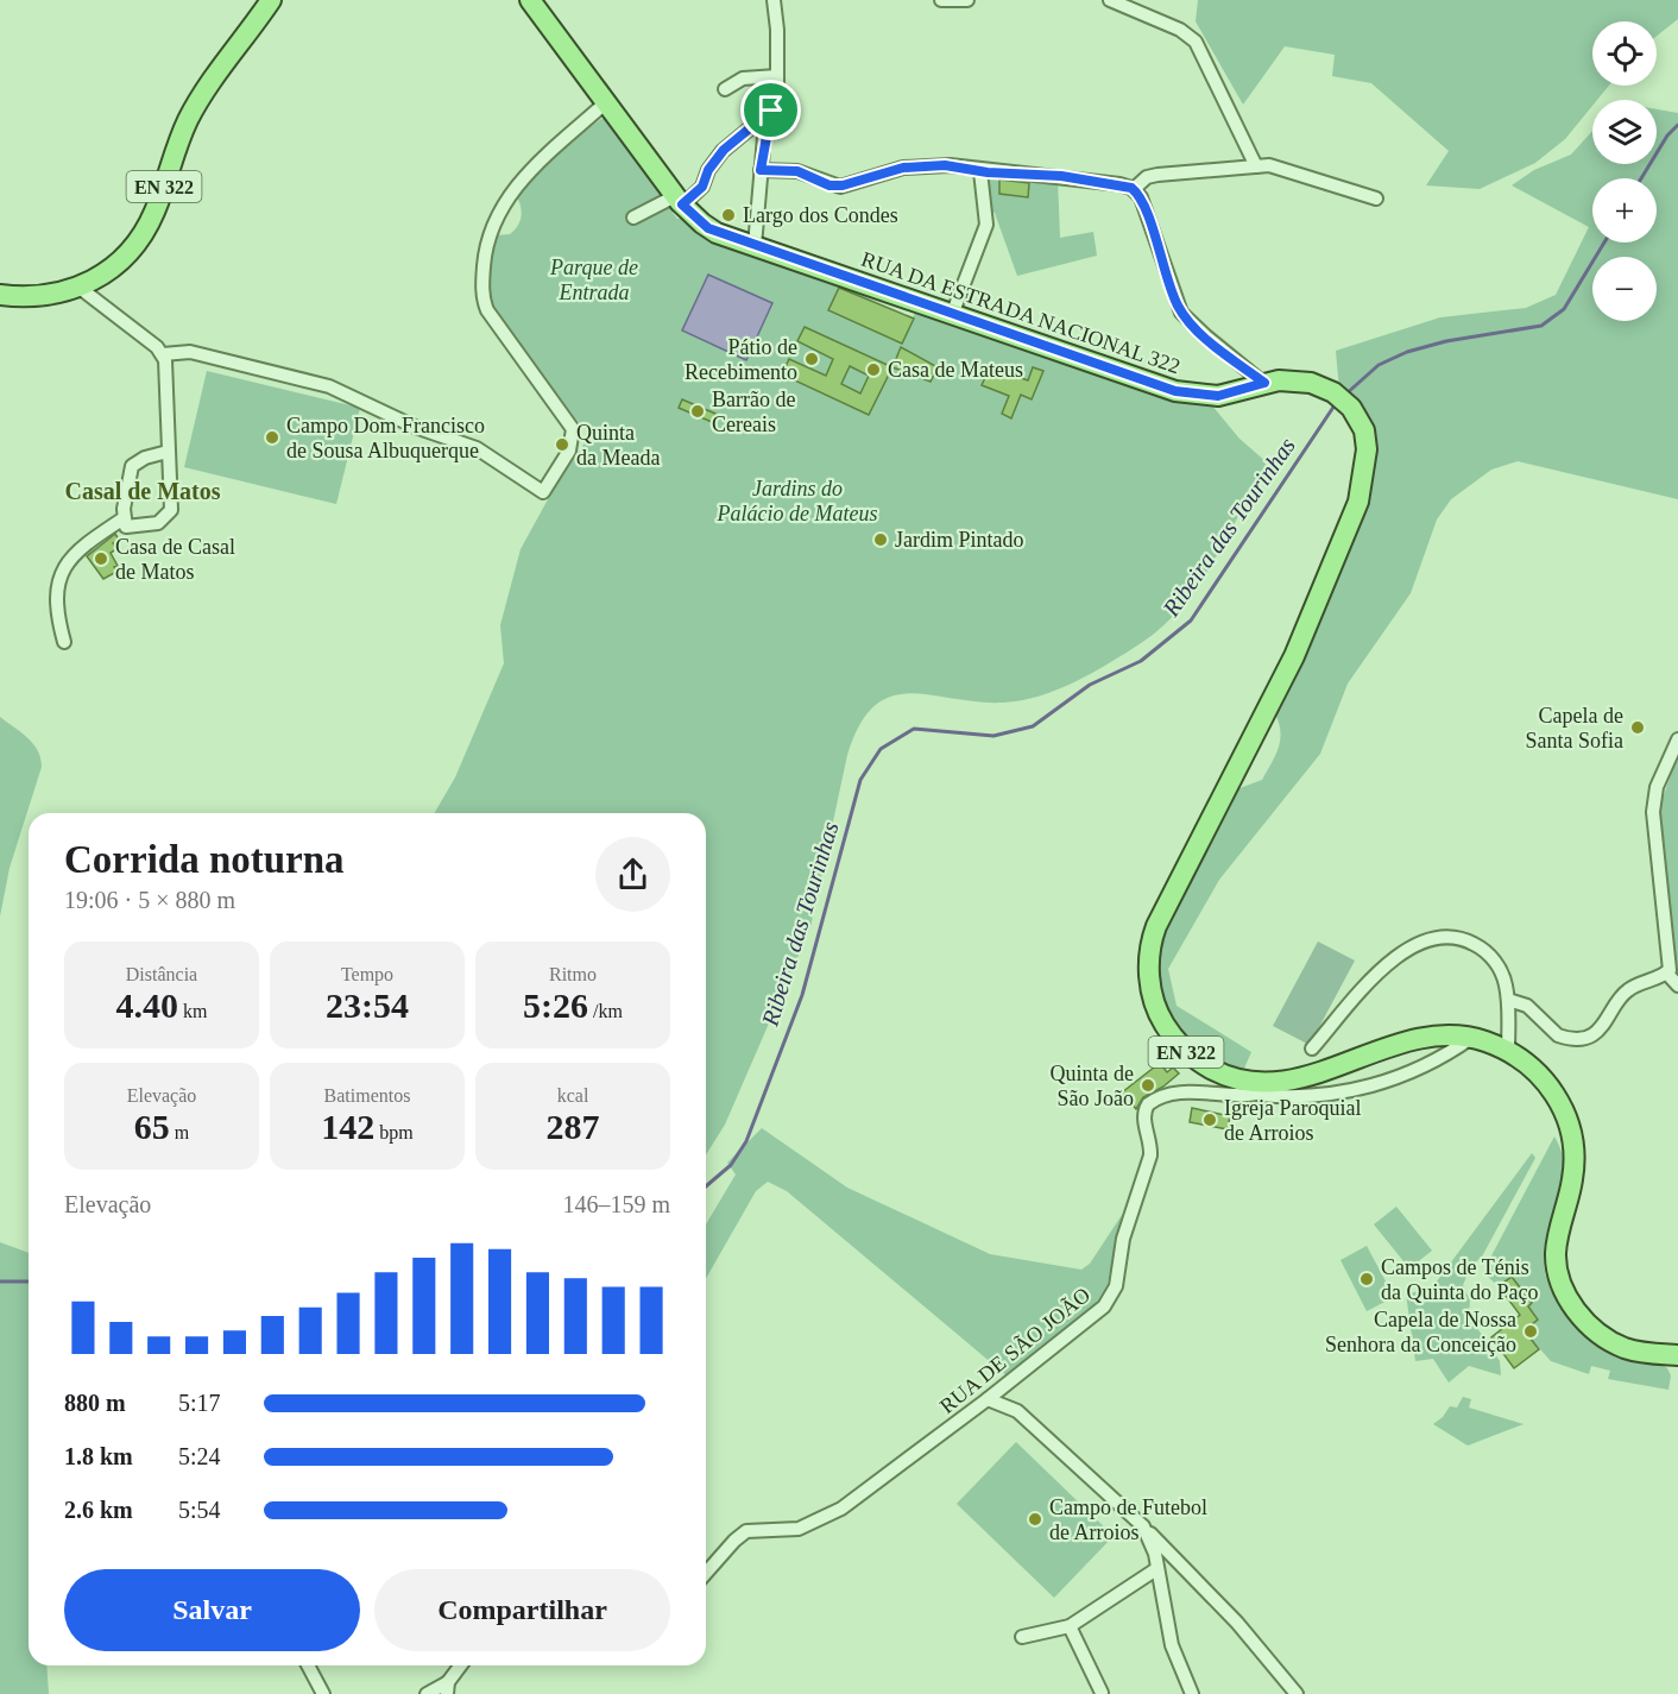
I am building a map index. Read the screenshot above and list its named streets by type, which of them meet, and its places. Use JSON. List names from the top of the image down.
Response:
{
  "streets": {
    "main road": ["EN 322", "RUA DA ESTRADA NACIONAL 322"],
    "street": ["RUA DE SÃO JOÃO"]
  },
  "crossings": [
    ["RUA DA ESTRADA NACIONAL 322", "RUA DE SÃO JOÃO"]
  ],
  "districts": ["Casal de Matos"],
  "water": ["Ribeira das Tourinhas"],
  "parks": ["Parque de Entrada", "Jardins do Palácio de Mateus"],
  "places": [
    "Largo dos Condes",
    "Pátio de Recebimento",
    "Casa de Mateus",
    "Barrão de Cereais",
    "Campo Dom Francisco de Sousa Albuquerque",
    "Quinta da Meada",
    "Jardim Pintado",
    "Casa de Casal de Matos",
    "Capela de Santa Sofia",
    "Quinta de São João",
    "Igreja Paroquial de Arroios",
    "Campos de Ténis da Quinta do Paço",
    "Capela de Nossa Senhora da Conceição",
    "Campo de Futebol de Arroios"
  ],
  "page": {
    "map_buttons": ["+", "−"],
    "heading": ["Corrida noturna", "19:06 · 5 × 880 m"],
    "stats": [
      ["Distância", "4.40 km"],
      ["Tempo", "23:54"],
      ["Ritmo", "5:26 /km"],
      ["Elevação", "65 m"],
      ["Batimentos", "142 bpm"],
      ["kcal", "287"]
    ],
    "chart": ["Elevação", "146–159 m"],
    "list": [
      {
        "name": "880 m",
        "note": "5:17"
      },
      {
        "name": "1.8 km",
        "note": "5:24"
      },
      {
        "name": "2.6 km",
        "note": "5:54"
      }
    ],
    "buttons": ["Salvar", "Compartilhar"]
  }
}
